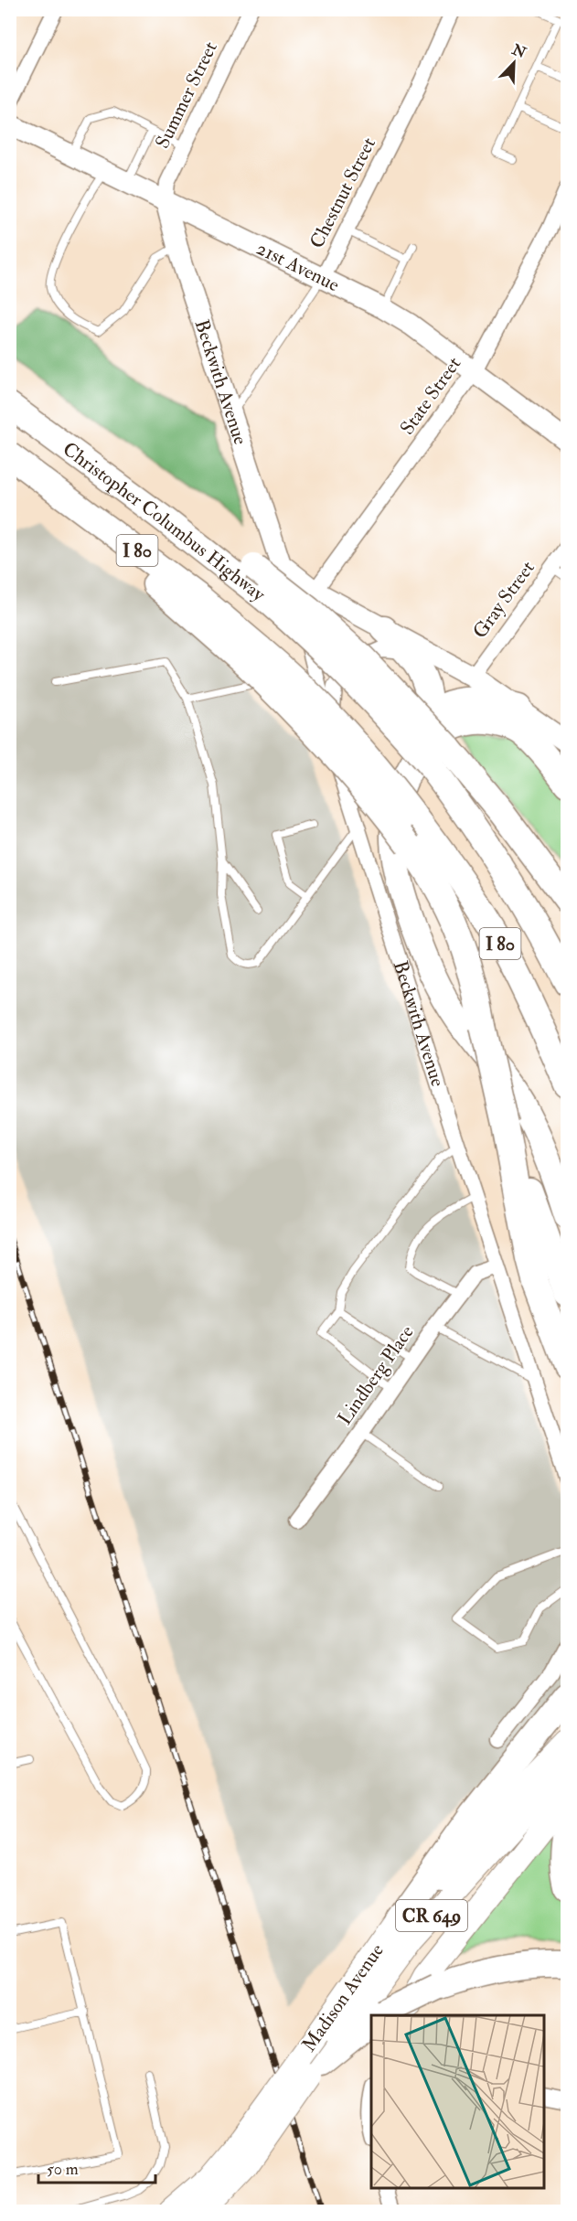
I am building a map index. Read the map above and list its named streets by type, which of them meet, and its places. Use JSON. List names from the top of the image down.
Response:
{
  "streets": {
    "highway": ["Christopher Columbus Highway", "I 80"],
    "main road": ["CR 649", "Madison Avenue"],
    "street": [
      "Summer Street",
      "Chestnut Street",
      "21st Avenue",
      "Beckwith Avenue",
      "State Street",
      "Gray Street",
      "Lindberg Place"
    ]
  },
  "crossings": [
    ["Summer Street", "21st Avenue"],
    ["Summer Street", "Beckwith Avenue"],
    ["Chestnut Street", "21st Avenue"],
    ["Chestnut Street", "Beckwith Avenue"],
    ["21st Avenue", "Beckwith Avenue"],
    ["21st Avenue", "State Street"],
    ["Beckwith Avenue", "State Street"],
    ["Beckwith Avenue", "Lindberg Place"]
  ],
  "scale_bar": "50 m",
  "north": "top right"
}
